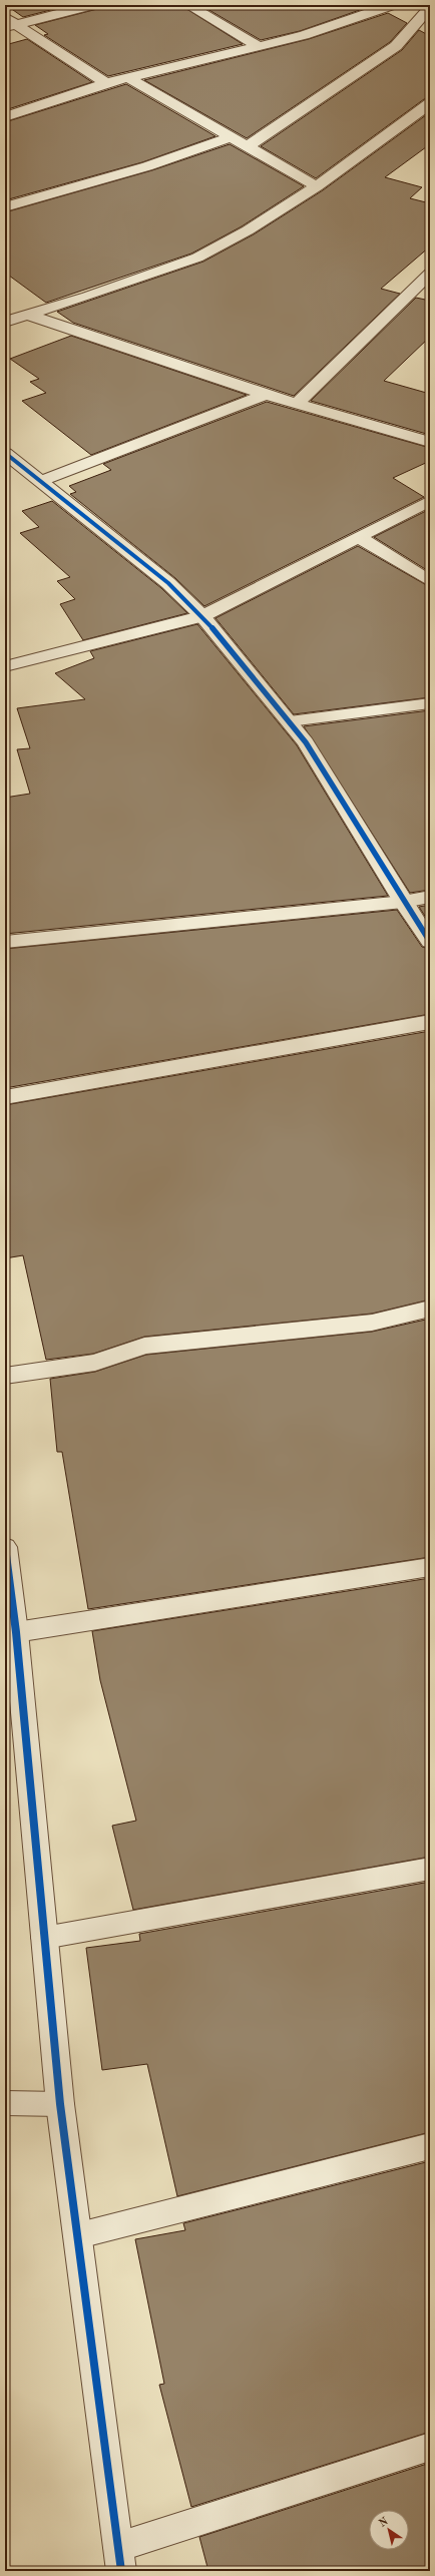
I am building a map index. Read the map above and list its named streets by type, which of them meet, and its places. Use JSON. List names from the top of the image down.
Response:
{
  "north": "top left"
}
